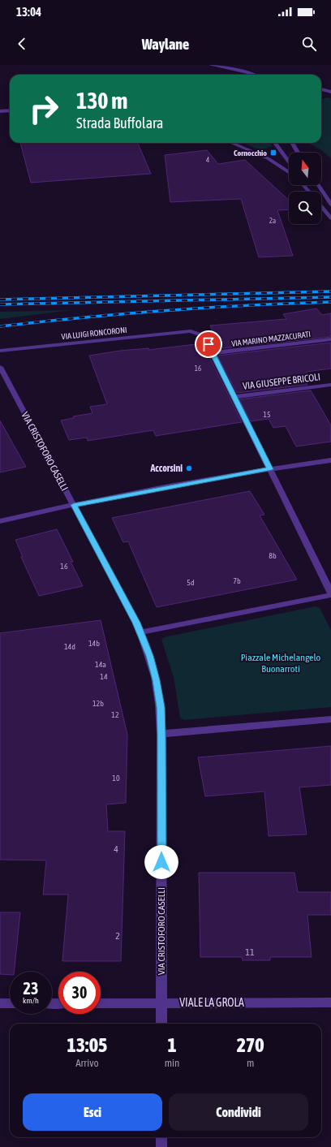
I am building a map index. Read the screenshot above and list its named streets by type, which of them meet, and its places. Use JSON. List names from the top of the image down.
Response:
{
  "streets": {
    "street": [
      "VIA LUIGI RONCORONI",
      "VIA MARINO MAZZACURATI",
      "VIA GIUSEPPE BRICOLI",
      "VIA CRISTOFORO CASELLI",
      "VIALE LA GROLA"
    ]
  },
  "crossings": [
    ["VIA LUIGI RONCORONI", "VIA MARINO MAZZACURATI"],
    ["VIA CRISTOFORO CASELLI", "VIALE LA GROLA"]
  ],
  "parks": ["Piazzale Michelangelo Buonarroti"],
  "places": {
    "transit": ["Cornocchio"],
    "other": ["Accorsini"]
  },
  "house_numbers": [
    "4",
    "2a",
    "16",
    "15",
    "8b",
    "16",
    "7b",
    "5d",
    "14b",
    "14d",
    "14a",
    "14",
    "12b",
    "12",
    "10",
    "4",
    "2",
    "11"
  ],
  "north": "top",
  "page": {
    "status": "13:04",
    "header": "Waylane",
    "turn": ["130 m", "Strada Buffolara"],
    "speed": "23 km/h",
    "limit": "30",
    "eta": [
      "13:05",
      "Arrivo",
      "1",
      "min",
      "270",
      "m"
    ],
    "buttons": ["Esci", "Condividi"]
  }
}
